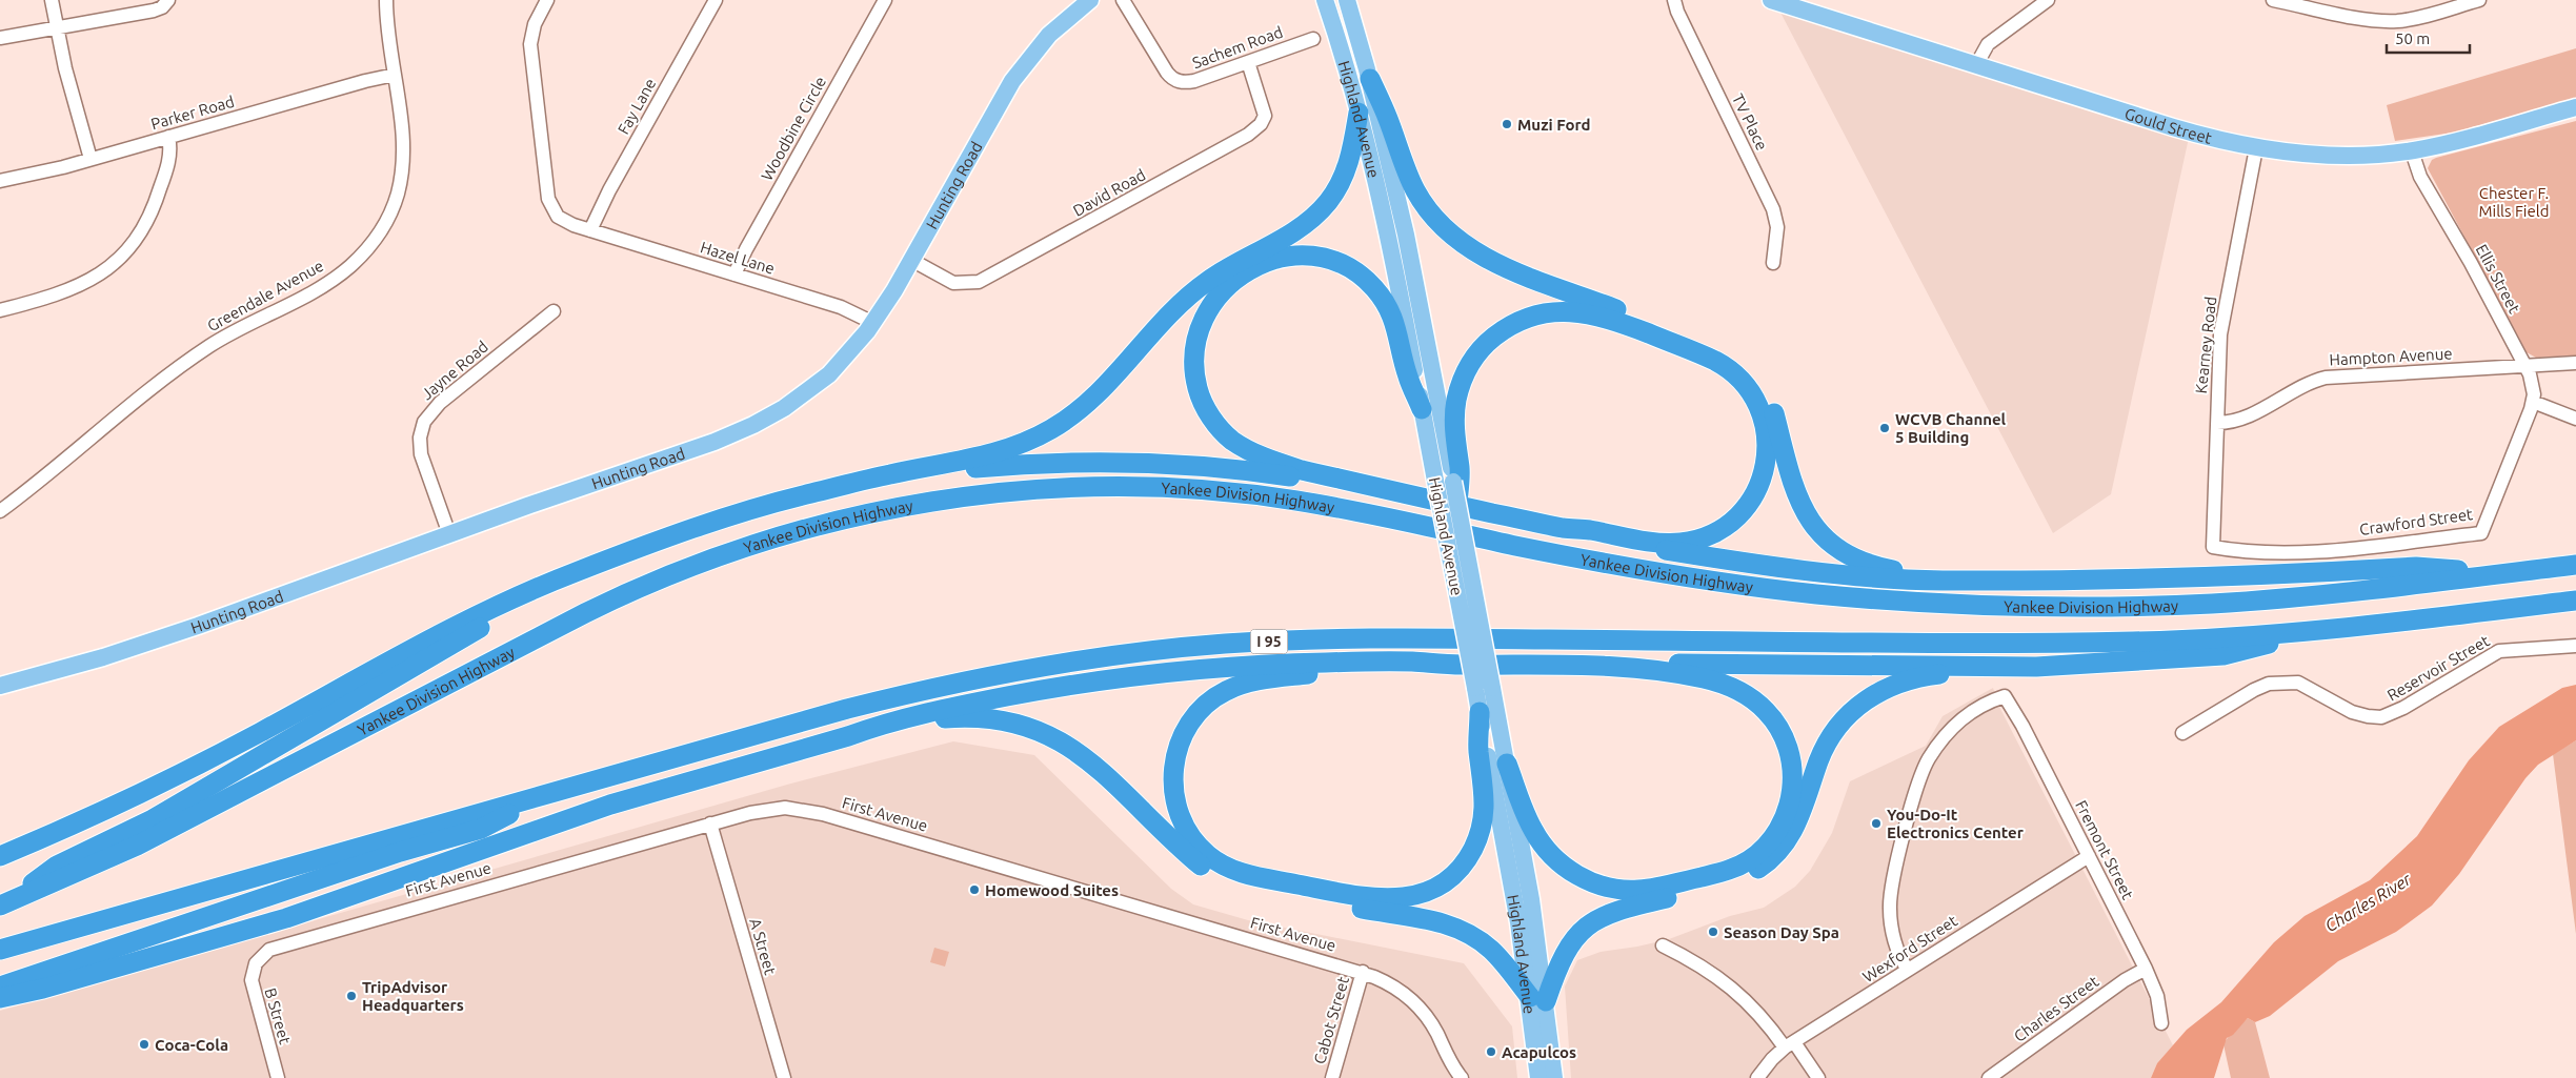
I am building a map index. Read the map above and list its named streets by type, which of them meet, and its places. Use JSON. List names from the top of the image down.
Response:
{
  "streets": {
    "highway": ["Yankee Division Highway", "I 95"],
    "main road": ["Highland Avenue", "Gould Street", "Hunting Road"],
    "street": [
      "Sachem Road",
      "Fay Lane",
      "Parker Road",
      "TV Place",
      "Woodbine Circle",
      "David Road",
      "Hazel Lane",
      "Ellis Street",
      "Greendale Avenue",
      "Kearney Road",
      "Hampton Avenue",
      "Jayne Road",
      "Crawford Street",
      "Reservoir Street",
      "First Avenue",
      "Fremont Street",
      "A Street",
      "Wexford Street",
      "Charles Street",
      "B Street",
      "Cabot Street"
    ]
  },
  "crossings": [
    ["Sachem Road", "David Road"],
    ["Fay Lane", "Hazel Lane"],
    ["Parker Road", "Greendale Avenue"],
    ["Gould Street", "Ellis Street"],
    ["Gould Street", "Kearney Road"],
    ["Woodbine Circle", "Hazel Lane"],
    ["Hunting Road", "David Road"],
    ["Hunting Road", "Hazel Lane"],
    ["Hunting Road", "Jayne Road"],
    ["Ellis Street", "Hampton Avenue"],
    ["Ellis Street", "Crawford Street"],
    ["Kearney Road", "Hampton Avenue"],
    ["Kearney Road", "Crawford Street"],
    ["Hampton Avenue", "Crawford Street"],
    ["First Avenue", "A Street"],
    ["First Avenue", "B Street"],
    ["First Avenue", "Cabot Street"],
    ["Fremont Street", "Wexford Street"],
    ["Fremont Street", "Charles Street"]
  ],
  "water": ["Charles River"],
  "parks": ["Chester F. Mills Field"],
  "places": [
    "Muzi Ford",
    "WCVB Channel 5 Building",
    "You-Do-It Electronics Center",
    "Homewood Suites",
    "Season Day Spa",
    "TripAdvisor Headquarters",
    "Coca-Cola",
    "Acapulcos"
  ],
  "scale_bar": "50 m"
}
